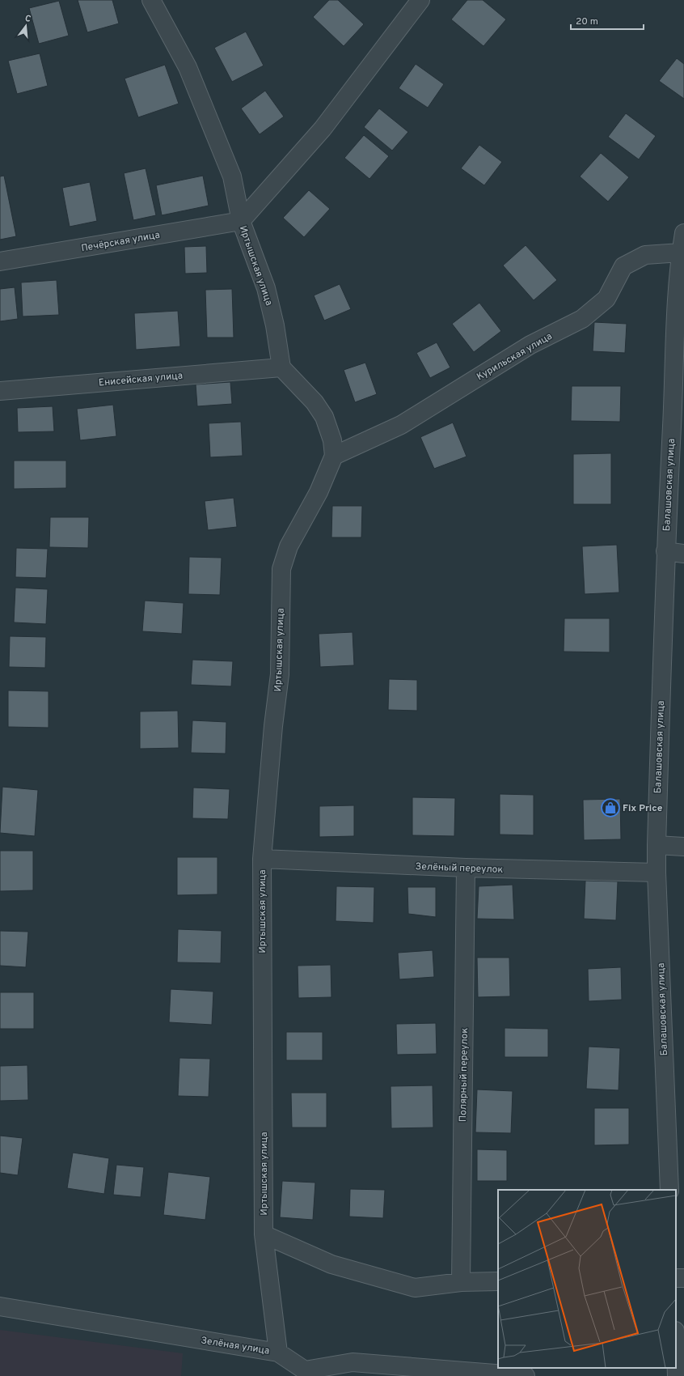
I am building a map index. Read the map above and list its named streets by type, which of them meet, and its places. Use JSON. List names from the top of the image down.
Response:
{
  "streets": {
    "street": [
      "Печёрская улица",
      "Иртышская улица",
      "Курильская улица",
      "Енисейская улица",
      "Балашовская улица",
      "Зелёный переулок",
      "Полярный переулок",
      "Зелёная улица"
    ]
  },
  "crossings": [
    ["Печёрская улица", "Иртышская улица"],
    ["Иртышская улица", "Курильская улица"],
    ["Иртышская улица", "Енисейская улица"],
    ["Иртышская улица", "Зелёный переулок"],
    ["Иртышская улица", "Зелёная улица"],
    ["Курильская улица", "Балашовская улица"],
    ["Балашовская улица", "Зелёный переулок"],
    ["Зелёный переулок", "Полярный переулок"]
  ],
  "places": {
    "shop": ["Fix Price"]
  },
  "scale_bar": "20 m",
  "north": "top"
}
